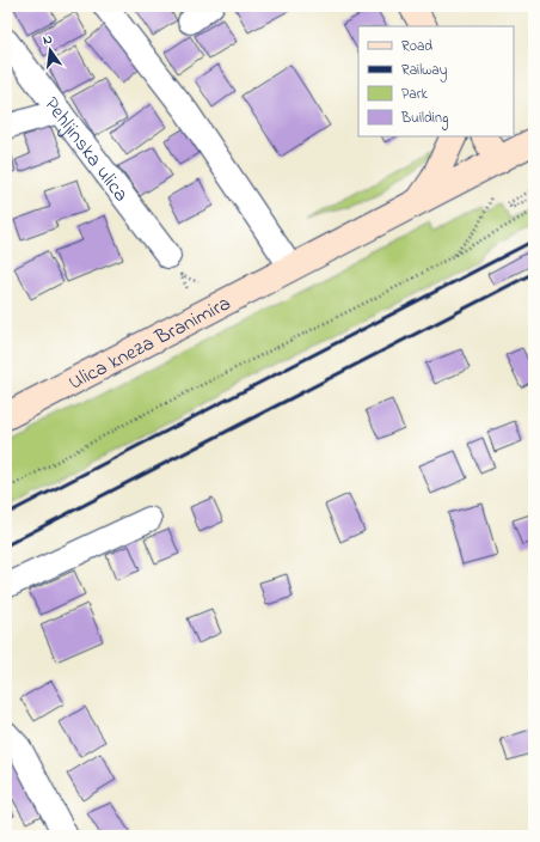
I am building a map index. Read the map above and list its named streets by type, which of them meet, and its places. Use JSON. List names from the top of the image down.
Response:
{
  "streets": {
    "main road": ["Ulica kneza Branimira"],
    "street": ["Pehljinska ulica"]
  },
  "legend": [
    "Road",
    "Railway",
    "Park",
    "Building"
  ],
  "north": "top"
}
